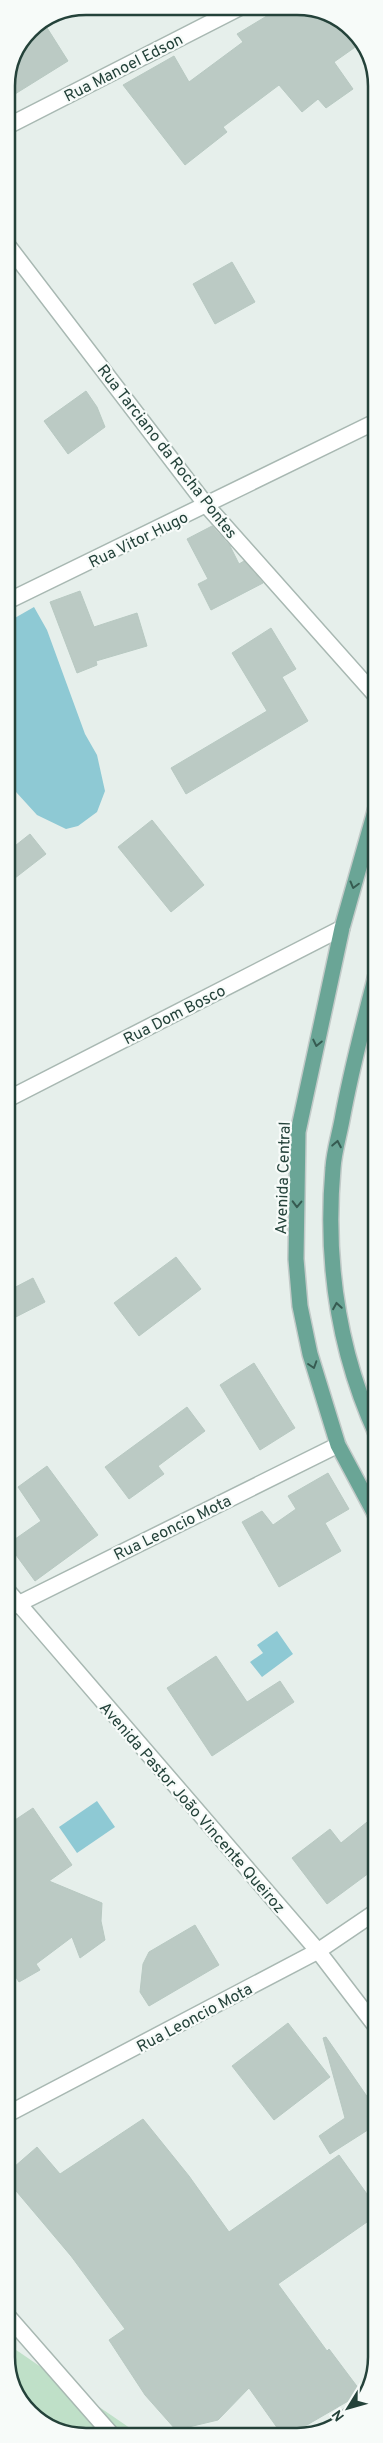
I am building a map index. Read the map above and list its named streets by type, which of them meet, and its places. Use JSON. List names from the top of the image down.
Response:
{
  "streets": {
    "main road": ["Avenida Central"],
    "street": [
      "Rua Manoel Edson",
      "Rua Tarciano da Rocha Pontes",
      "Rua Vitor Hugo",
      "Rua Dom Bosco",
      "Rua Leoncio Mota",
      "Avenida Pastor João Vincente Queiroz"
    ]
  },
  "crossings": [
    ["Rua Tarciano da Rocha Pontes", "Rua Vitor Hugo"],
    ["Rua Dom Bosco", "Avenida Central"],
    ["Avenida Central", "Rua Leoncio Mota"],
    ["Rua Leoncio Mota", "Avenida Pastor João Vincente Queiroz"]
  ],
  "north": "bottom left"
}
